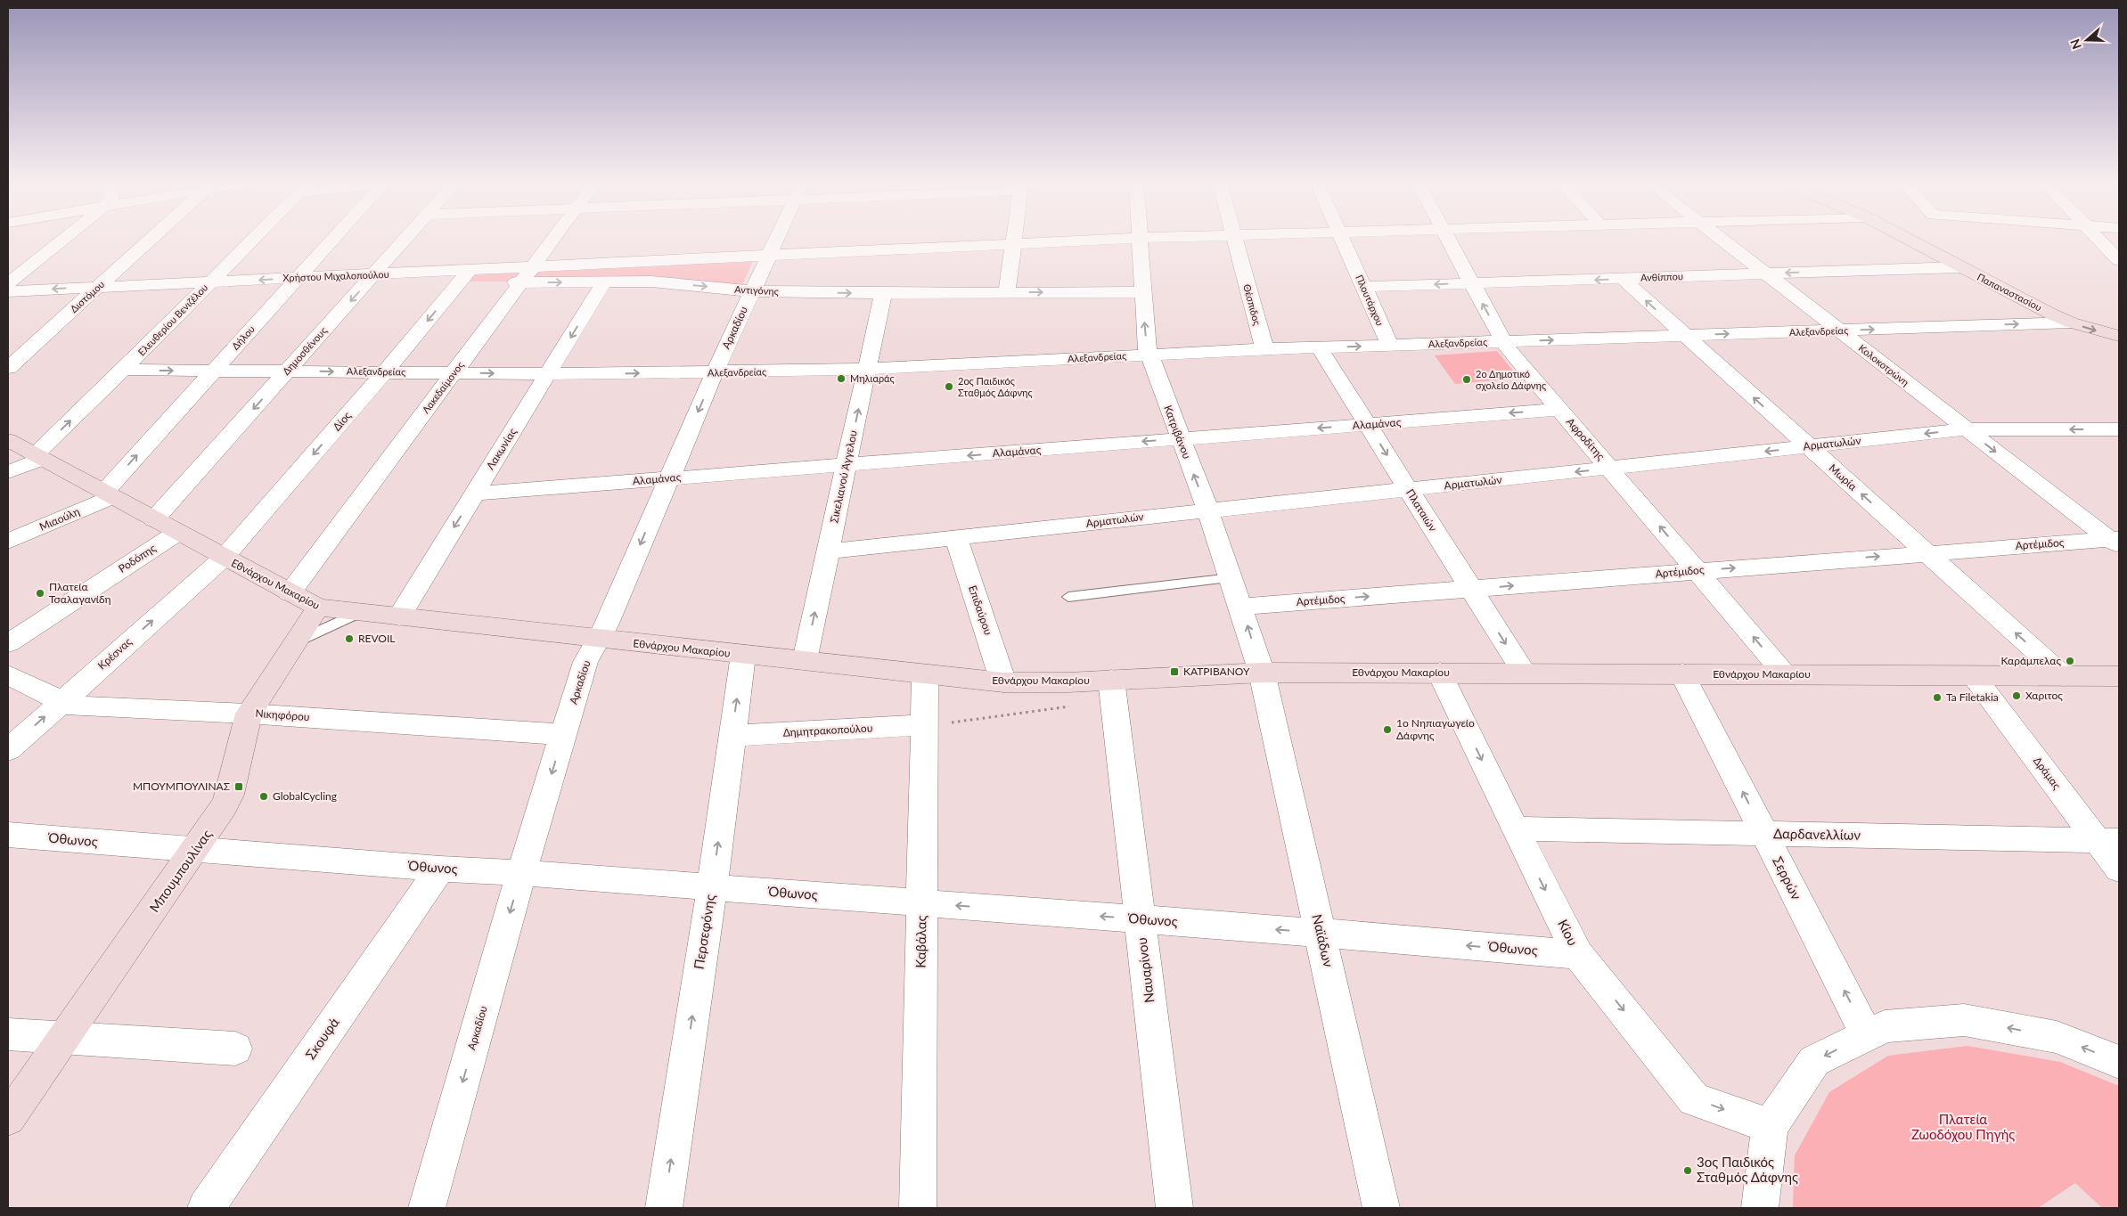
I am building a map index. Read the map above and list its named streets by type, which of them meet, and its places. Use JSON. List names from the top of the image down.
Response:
{
  "streets": {
    "street": [
      "Χρήστου Μιχαλοπούλου",
      "Ανθίππου",
      "Αντιγόνης",
      "Παπαναστασίου",
      "Διστόμου",
      "Πλουτάρχου",
      "Θέσπιδος",
      "Ελευθερίου Βενιζέλου",
      "Αρκαδίου",
      "Αλεξανδρείας",
      "Δήλου",
      "Δημοσθένους",
      "Κολοκοτρώνη",
      "Λακεδαίμονος",
      "Δίος",
      "Αλαμάνας",
      "Κατριβάνου",
      "Αφροδίτης",
      "Αρματωλών",
      "Λακωνίας",
      "Σικελιανού Άγγελου",
      "Μωρία",
      "Πλαταιών",
      "Μιαούλη",
      "Αρτέμιδος",
      "Ροδόπης",
      "Εθνάρχου Μακαρίου",
      "Επιδαύρου",
      "Κρέσνας",
      "Νικηφόρου",
      "Δημητρακοπούλου",
      "Δράμας",
      "Δαρδανελλίων",
      "Όθωνος",
      "Μπουμπουλίνας",
      "Σερρών",
      "Περσεφόνης",
      "Κίου",
      "Ναϊάδων",
      "Καβάλας",
      "Ναυαρίνου",
      "Σκουφά"
    ]
  },
  "crossings": [
    ["Χρήστου Μιχαλοπούλου", "Αντιγόνης"],
    ["Χρήστου Μιχαλοπούλου", "Διστόμου"],
    ["Χρήστου Μιχαλοπούλου", "Ελευθερίου Βενιζέλου"],
    ["Χρήστου Μιχαλοπούλου", "Δήλου"],
    ["Χρήστου Μιχαλοπούλου", "Δημοσθένους"],
    ["Ανθίππου", "Παπαναστασίου"],
    ["Ανθίππου", "Πλουτάρχου"],
    ["Ανθίππου", "Κολοκοτρώνη"],
    ["Ανθίππου", "Αφροδίτης"],
    ["Ανθίππου", "Μωρία"],
    ["Αντιγόνης", "Αρκαδίου"],
    ["Αντιγόνης", "Δημοσθένους"],
    ["Αντιγόνης", "Λακεδαίμονος"],
    ["Αντιγόνης", "Δίος"],
    ["Αντιγόνης", "Κατριβάνου"],
    ["Αντιγόνης", "Λακωνίας"],
    ["Αντιγόνης", "Σικελιανού Άγγελου"],
    ["Παπαναστασίου", "Αλεξανδρείας"],
    ["Πλουτάρχου", "Αλεξανδρείας"],
    ["Θέσπιδος", "Αλεξανδρείας"],
    ["Ελευθερίου Βενιζέλου", "Αλεξανδρείας"],
    ["Ελευθερίου Βενιζέλου", "Εθνάρχου Μακαρίου"],
    ["Αρκαδίου", "Αλεξανδρείας"],
    ["Αρκαδίου", "Αλαμάνας"],
    ["Αρκαδίου", "Εθνάρχου Μακαρίου"],
    ["Αρκαδίου", "Νικηφόρου"],
    ["Αρκαδίου", "Όθωνος"],
    ["Αλεξανδρείας", "Δήλου"],
    ["Αλεξανδρείας", "Δημοσθένους"],
    ["Αλεξανδρείας", "Κολοκοτρώνη"],
    ["Αλεξανδρείας", "Λακεδαίμονος"],
    ["Αλεξανδρείας", "Δίος"],
    ["Αλεξανδρείας", "Κατριβάνου"],
    ["Αλεξανδρείας", "Αφροδίτης"],
    ["Αλεξανδρείας", "Λακωνίας"],
    ["Αλεξανδρείας", "Σικελιανού Άγγελου"],
    ["Αλεξανδρείας", "Μωρία"],
    ["Αλεξανδρείας", "Πλαταιών"],
    ["Δήλου", "Μιαούλη"],
    ["Δήλου", "Εθνάρχου Μακαρίου"],
    ["Δημοσθένους", "Εθνάρχου Μακαρίου"],
    ["Κολοκοτρώνη", "Αρματωλών"],
    ["Κολοκοτρώνη", "Αρτέμιδος"],
    ["Λακεδαίμονος", "Εθνάρχου Μακαρίου"],
    ["Δίος", "Εθνάρχου Μακαρίου"],
    ["Δίος", "Κρέσνας"],
    ["Αλαμάνας", "Κατριβάνου"],
    ["Αλαμάνας", "Αφροδίτης"],
    ["Αλαμάνας", "Λακωνίας"],
    ["Αλαμάνας", "Σικελιανού Άγγελου"],
    ["Αλαμάνας", "Πλαταιών"],
    ["Κατριβάνου", "Αρματωλών"],
    ["Κατριβάνου", "Αρτέμιδος"],
    ["Κατριβάνου", "Εθνάρχου Μακαρίου"],
    ["Κατριβάνου", "Ναϊάδων"],
    ["Αφροδίτης", "Αρματωλών"],
    ["Αφροδίτης", "Αρτέμιδος"],
    ["Αφροδίτης", "Εθνάρχου Μακαρίου"],
    ["Αρματωλών", "Σικελιανού Άγγελου"],
    ["Αρματωλών", "Μωρία"],
    ["Αρματωλών", "Πλαταιών"],
    ["Αρματωλών", "Επιδαύρου"],
    ["Λακωνίας", "Εθνάρχου Μακαρίου"],
    ["Σικελιανού Άγγελου", "Εθνάρχου Μακαρίου"],
    ["Μωρία", "Αρτέμιδος"],
    ["Μωρία", "Εθνάρχου Μακαρίου"],
    ["Πλαταιών", "Αρτέμιδος"],
    ["Πλαταιών", "Εθνάρχου Μακαρίου"],
    ["Μιαούλη", "Εθνάρχου Μακαρίου"],
    ["Ροδόπης", "Εθνάρχου Μακαρίου"],
    ["Εθνάρχου Μακαρίου", "Επιδαύρου"],
    ["Εθνάρχου Μακαρίου", "Κρέσνας"],
    ["Εθνάρχου Μακαρίου", "Δράμας"],
    ["Εθνάρχου Μακαρίου", "Μπουμπουλίνας"],
    ["Εθνάρχου Μακαρίου", "Σερρών"],
    ["Εθνάρχου Μακαρίου", "Περσεφόνης"],
    ["Εθνάρχου Μακαρίου", "Κίου"],
    ["Εθνάρχου Μακαρίου", "Ναϊάδων"],
    ["Εθνάρχου Μακαρίου", "Καβάλας"],
    ["Εθνάρχου Μακαρίου", "Ναυαρίνου"],
    ["Κρέσνας", "Νικηφόρου"],
    ["Νικηφόρου", "Μπουμπουλίνας"],
    ["Δημητρακοπούλου", "Περσεφόνης"],
    ["Δημητρακοπούλου", "Καβάλας"],
    ["Δράμας", "Δαρδανελλίων"],
    ["Δαρδανελλίων", "Σερρών"],
    ["Δαρδανελλίων", "Κίου"],
    ["Όθωνος", "Μπουμπουλίνας"],
    ["Όθωνος", "Περσεφόνης"],
    ["Όθωνος", "Κίου"],
    ["Όθωνος", "Ναϊάδων"],
    ["Όθωνος", "Καβάλας"],
    ["Όθωνος", "Ναυαρίνου"],
    ["Όθωνος", "Σκουφά"]
  ],
  "one_way": [
    "Χρήστου Μιχαλοπούλου",
    "Ανθίππου",
    "Ελευθερίου Βενιζέλου",
    "Αρκαδίου",
    "Αλεξανδρείας",
    "Δημοσθένους",
    "Κολοκοτρώνη",
    "Δίος",
    "Κατριβάνου",
    "Αφροδίτης",
    "Αρματωλών",
    "Λακωνίας",
    "Σικελιανού Άγγελου",
    "Μωρία",
    "Πλαταιών",
    "Αρτέμιδος",
    "Κρέσνας",
    "Όθωνος",
    "Σερρών",
    "Περσεφόνης",
    "Κίου"
  ],
  "parks": ["Πλατεία Ζωοδόχου Πηγής"],
  "places": {
    "other": [
      "Μηλιαράς",
      "2ο Δημοτικό σχολείο Δάφνης",
      "2ος Παιδικός Σταθμός Δάφνης",
      "Πλατεία Τσαλαγανίδη",
      "REVOIL",
      "Καράμπελας",
      "Χαριτος",
      "Ta Filetakia",
      "1ο Νηπιαγωγείο Δάφνης",
      "GlobalCycling",
      "3ος Παιδικός Σταθμός Δάφνης"
    ],
    "transit": ["ΚΑΤΡΙΒΑΝΟΥ", "ΜΠΟΥΜΠΟΥΛΙΝΑΣ"]
  },
  "north": "left"
}
